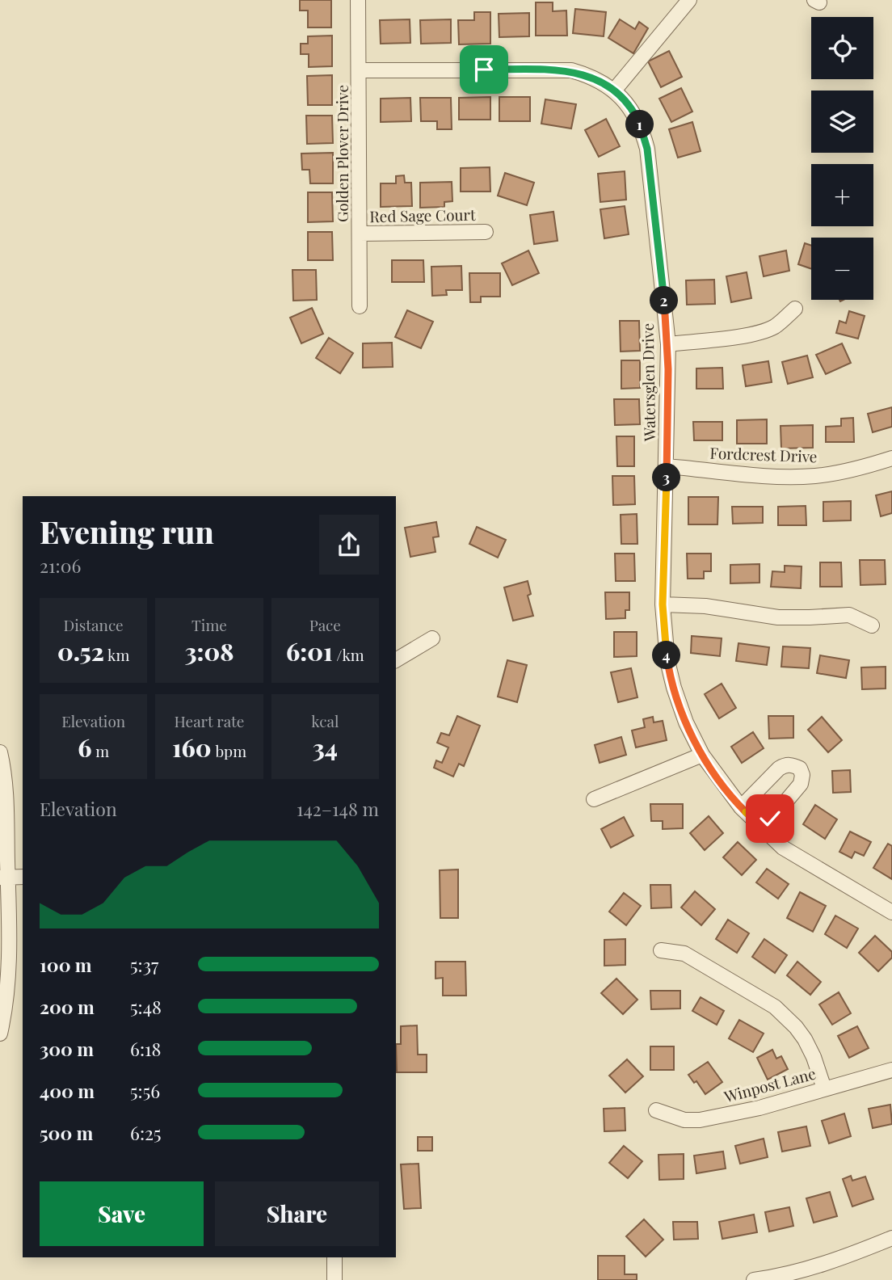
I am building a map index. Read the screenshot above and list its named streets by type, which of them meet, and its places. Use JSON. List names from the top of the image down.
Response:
{
  "streets": {
    "street": [
      "Golden Plover Drive",
      "Red Sage Court",
      "Watersglen Drive",
      "Fordcrest Drive",
      "Winpost Lane"
    ]
  },
  "crossings": [
    ["Golden Plover Drive", "Red Sage Court"],
    ["Golden Plover Drive", "Watersglen Drive"],
    ["Watersglen Drive", "Fordcrest Drive"]
  ],
  "page": {
    "map_buttons": ["+", "−"],
    "pins": [
      "1",
      "2",
      "3",
      "4"
    ],
    "heading": ["Evening run", "21:06"],
    "stats": [
      ["Distance", "0.52 km"],
      ["Time", "3:08"],
      ["Pace", "6:01 /km"],
      ["Elevation", "6 m"],
      ["Heart rate", "160 bpm"],
      ["kcal", "34"]
    ],
    "chart": ["Elevation", "142–148 m"],
    "list": [
      {
        "name": "100 m",
        "note": "5:37"
      },
      {
        "name": "200 m",
        "note": "5:48"
      },
      {
        "name": "300 m",
        "note": "6:18"
      },
      {
        "name": "400 m",
        "note": "5:56"
      },
      {
        "name": "500 m",
        "note": "6:25"
      }
    ],
    "buttons": ["Save", "Share"]
  }
}
